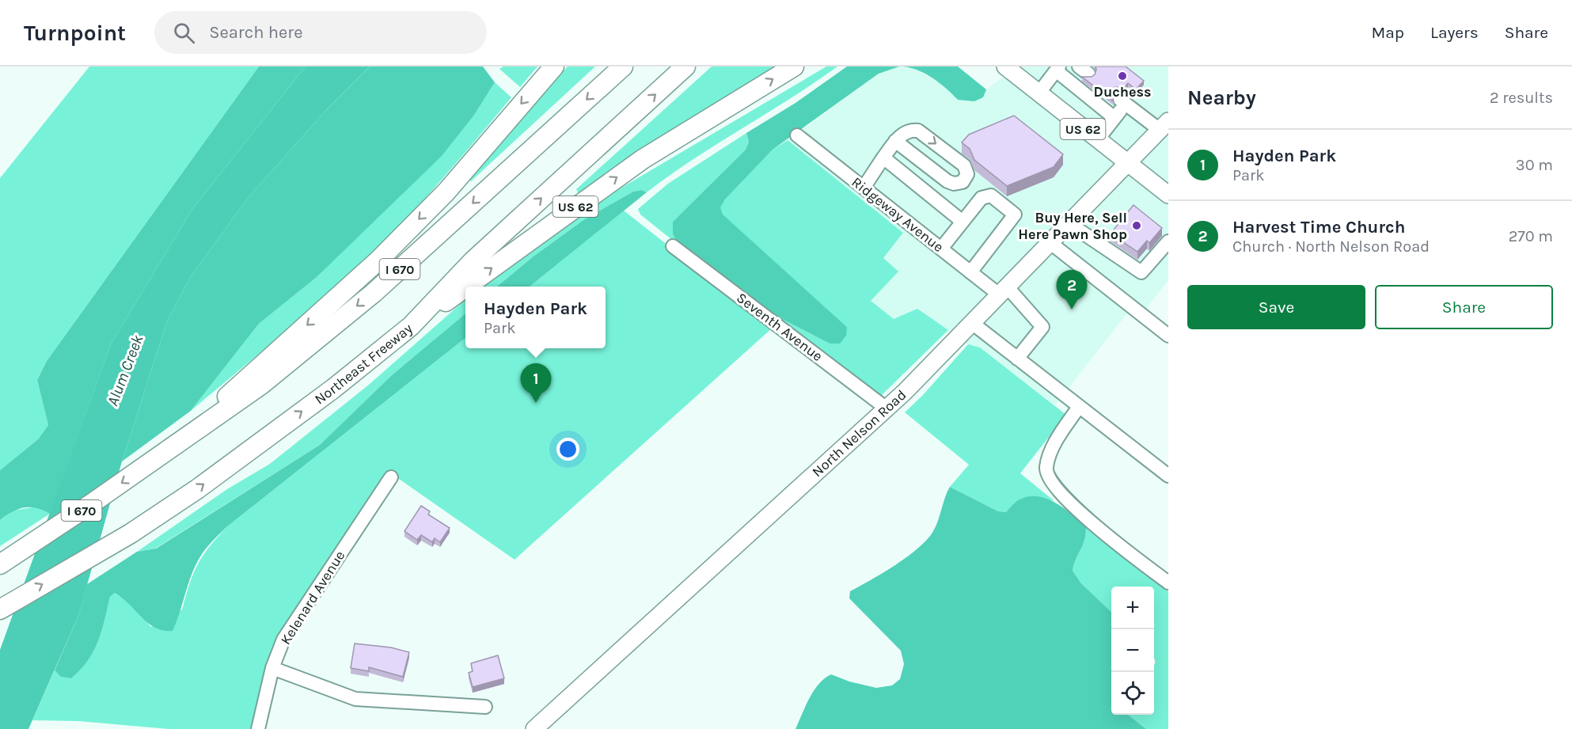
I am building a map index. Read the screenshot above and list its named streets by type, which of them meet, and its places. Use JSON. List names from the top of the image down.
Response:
{
  "streets": {
    "highway": ["US 62", "I 670", "Northeast Freeway"],
    "main road": ["North Nelson Road"],
    "street": ["Ridgeway Avenue", "Seventh Avenue", "Kelenard Avenue"]
  },
  "crossings": [
    ["US 62", "Northeast Freeway"],
    ["US 62", "North Nelson Road"],
    ["Ridgeway Avenue", "North Nelson Road"],
    ["Seventh Avenue", "North Nelson Road"]
  ],
  "water": ["Alum Creek"],
  "places": ["Duchess", "Buy Here, Sell Here Pawn Shop"],
  "page": {
    "header": "Turnpoint",
    "search": "Search here",
    "nav": ["Map", "Layers", "Share"],
    "heading": ["Nearby", "2 results"],
    "list": [
      {
        "mark": "1",
        "name": "Hayden Park",
        "note": "Park",
        "value": "30 m"
      },
      {
        "mark": "2",
        "name": "Harvest Time Church",
        "note": "Church · North Nelson Road",
        "value": "270 m"
      }
    ],
    "pins": ["2", "1"],
    "buttons": ["Save", "Share"],
    "popup": ["Hayden Park", "Park"],
    "map_buttons": ["+", "−"]
  }
}
